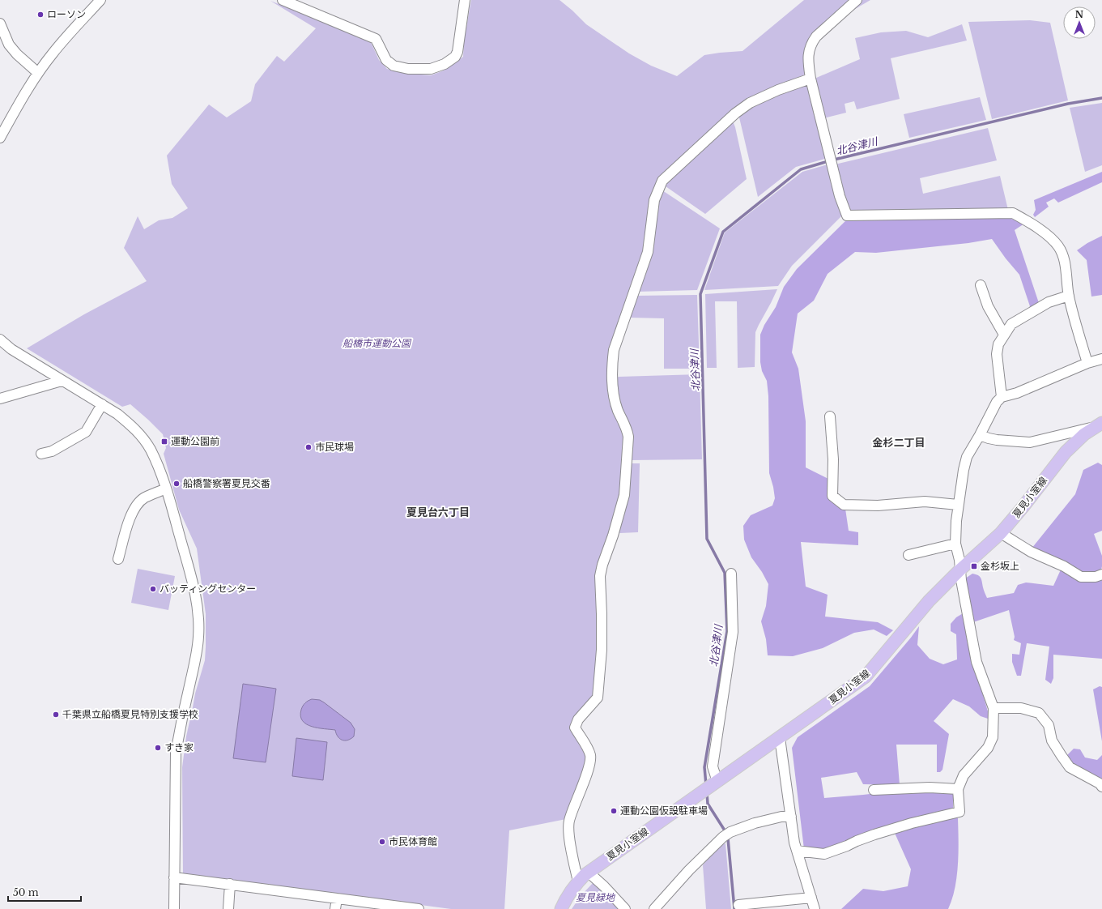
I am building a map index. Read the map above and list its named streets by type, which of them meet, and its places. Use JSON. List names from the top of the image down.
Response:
{
  "streets": {
    "main road": ["夏見小室線"]
  },
  "districts": ["金杉二丁目", "夏見台六丁目"],
  "water": ["北谷津川"],
  "parks": ["船橋市運動公園", "夏見緑地"],
  "places": {
    "other": [
      "ローソン",
      "市民球場",
      "船橋警察署夏見交番",
      "バッティングセンター",
      "千葉県立船橋夏見特別支援学校",
      "すき家",
      "運動公園仮設駐車場",
      "市民体育館"
    ],
    "transit": ["運動公園前", "金杉坂上"]
  },
  "scale_bar": "50 m",
  "north": "top"
}
